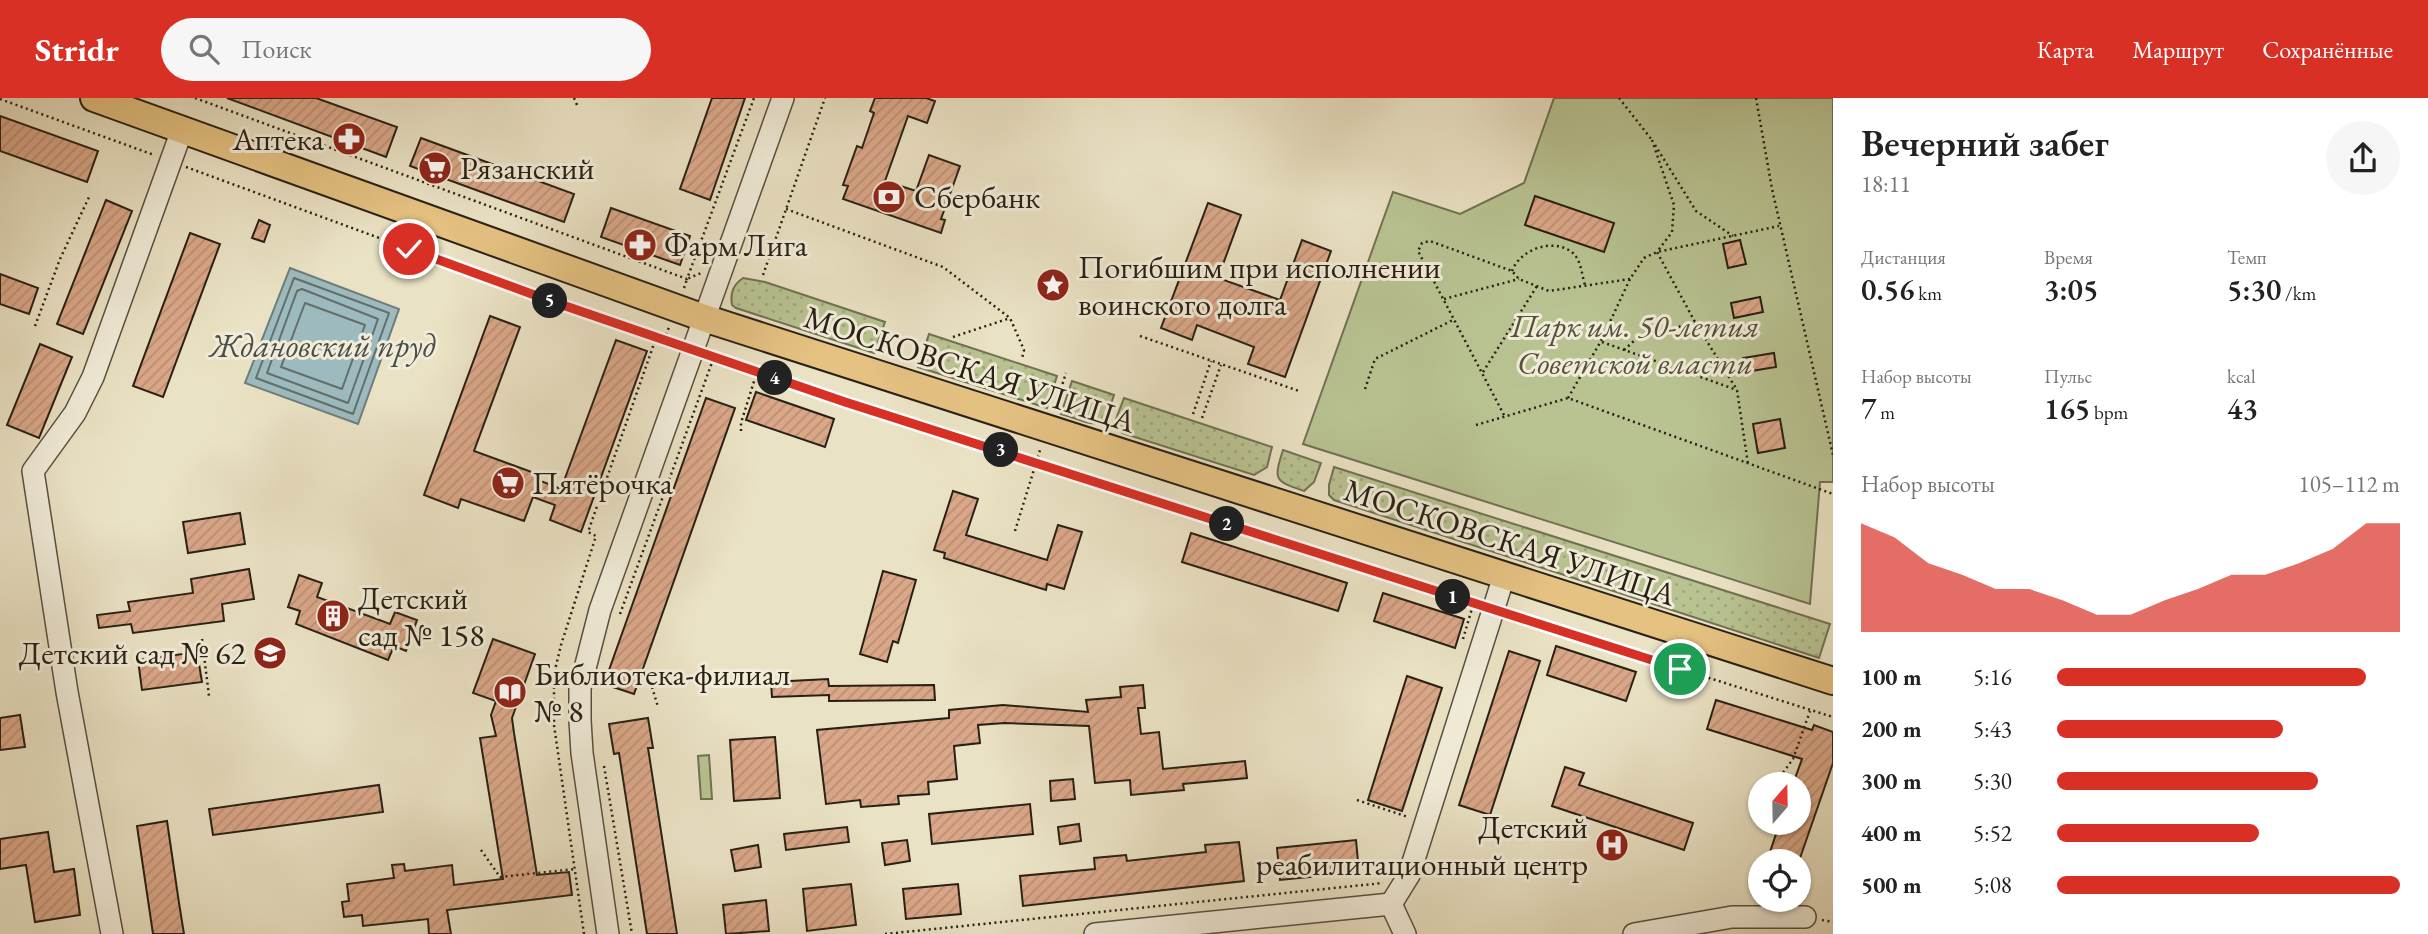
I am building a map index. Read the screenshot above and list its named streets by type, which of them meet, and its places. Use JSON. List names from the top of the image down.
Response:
{
  "streets": {
    "main road": ["МОСКОВСКАЯ УЛИЦА"]
  },
  "water": ["Ждановский пруд"],
  "parks": ["Парк им. 50-летия Советской власти"],
  "places": {
    "pharmacy": ["Аптека", "Фарм Лига"],
    "supermarket": ["Рязанский", "Пятёрочка"],
    "bank": ["Сбербанк"],
    "place": ["Погибшим при исполнении воинского долга"],
    "building": ["Детский сад № 158"],
    "school or university": ["Детский сад № 62"],
    "library": ["Библиотека-филиал № 8"],
    "hospital": ["Детский реабилитационный центр"]
  },
  "north": "top",
  "page": {
    "header": "Stridr",
    "search": "Поиск",
    "nav": ["Карта", "Маршрут", "Сохранённые"],
    "heading": ["Вечерний забег", "18:11"],
    "stats": [
      ["Дистанция", "0.56 km"],
      ["Время", "3:05"],
      ["Темп", "5:30 /km"],
      ["Набор высоты", "7 m"],
      ["Пульс", "165 bpm"],
      ["kcal", "43"]
    ],
    "pins": [
      "5",
      "4",
      "3",
      "2",
      "1"
    ],
    "chart": ["Набор высоты", "105–112 m"],
    "list": [
      {
        "name": "100 m",
        "note": "5:16"
      },
      {
        "name": "200 m",
        "note": "5:43"
      },
      {
        "name": "300 m",
        "note": "5:30"
      },
      {
        "name": "400 m",
        "note": "5:52"
      },
      {
        "name": "500 m",
        "note": "5:08"
      }
    ]
  }
}
